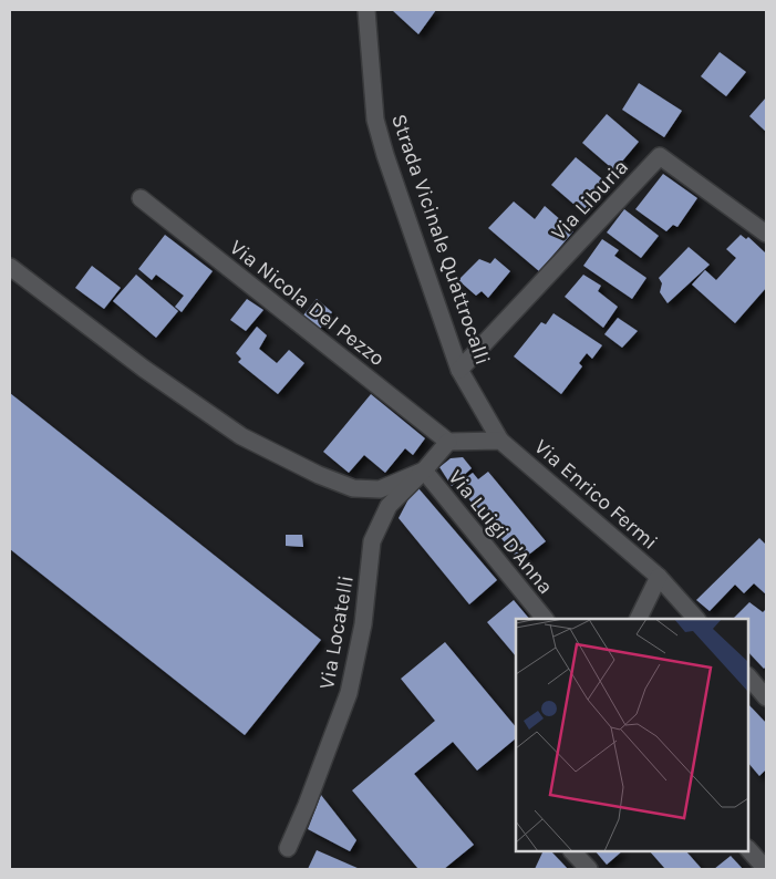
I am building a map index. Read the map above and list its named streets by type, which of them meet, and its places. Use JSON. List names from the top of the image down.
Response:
{
  "streets": {
    "street": [
      "Via Liburia",
      "Strada Vicinale Quattrocalli",
      "Via Nicola Del Pezzo",
      "Via Enrico Fermi",
      "Via Luigi D'Anna",
      "Via Locatelli"
    ]
  },
  "crossings": [
    ["Via Liburia", "Strada Vicinale Quattrocalli"],
    ["Strada Vicinale Quattrocalli", "Via Enrico Fermi"],
    ["Via Nicola Del Pezzo", "Via Locatelli"],
    ["Via Luigi D'Anna", "Via Locatelli"]
  ]
}
